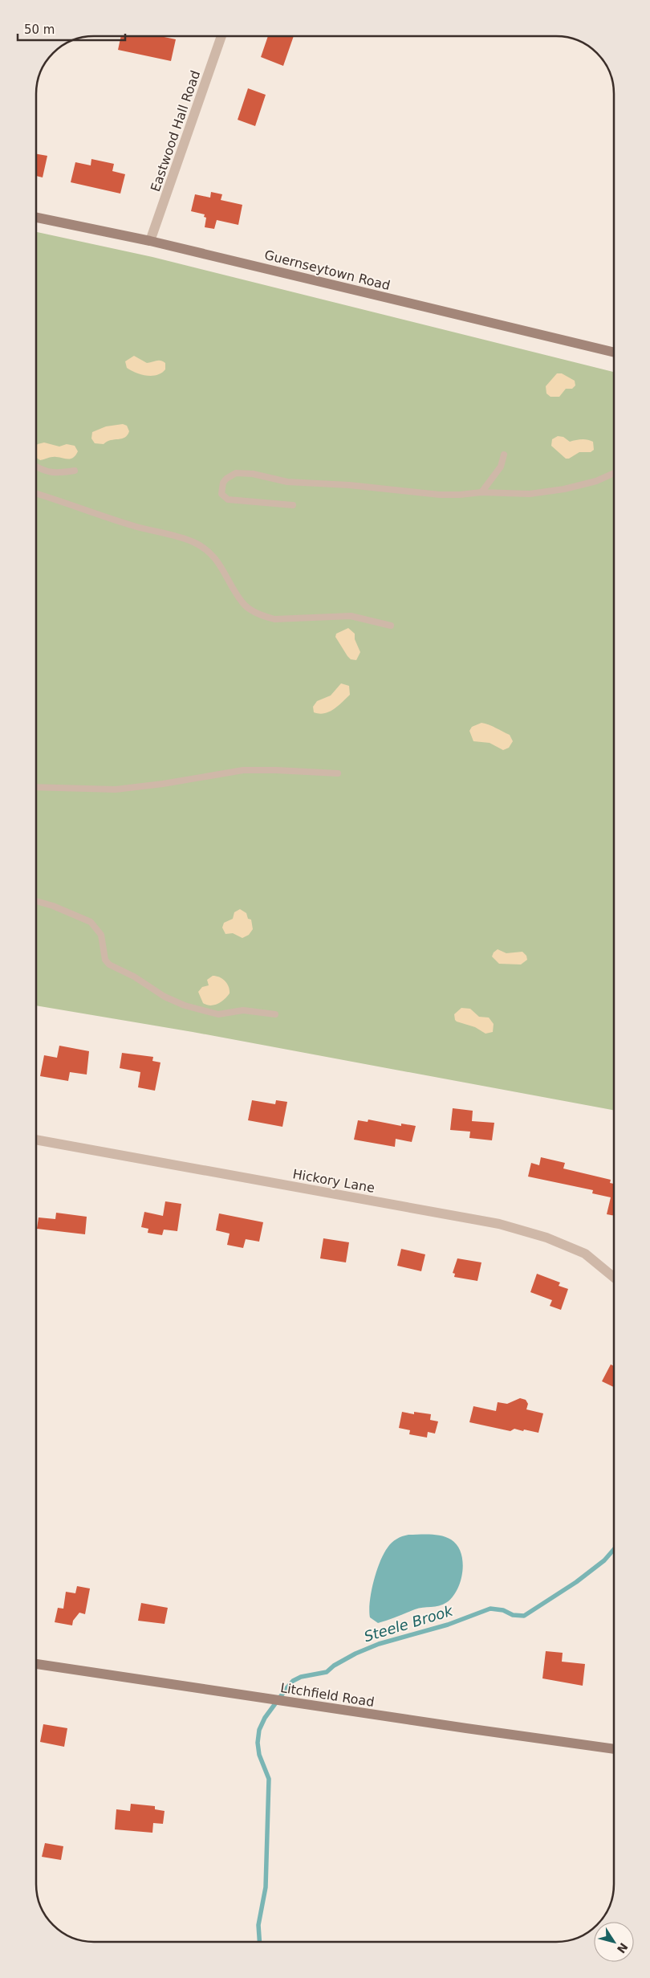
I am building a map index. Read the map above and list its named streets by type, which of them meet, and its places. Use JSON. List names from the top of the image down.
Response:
{
  "streets": {
    "street": [
      "Eastwood Hall Road",
      "Guernseytown Road",
      "Hickory Lane",
      "Litchfield Road"
    ]
  },
  "crossings": [
    ["Eastwood Hall Road", "Guernseytown Road"]
  ],
  "water": ["Steele Brook"],
  "scale_bar": "50 m",
  "north": "bottom right"
}
